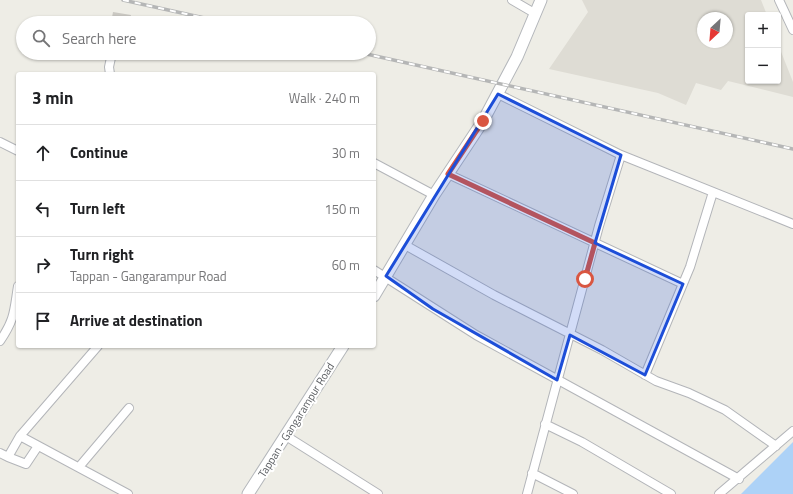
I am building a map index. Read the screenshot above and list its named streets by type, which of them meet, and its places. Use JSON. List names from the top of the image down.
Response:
{
  "streets": {
    "main road": ["Tappan - Gangarampur Road"]
  },
  "north": "bottom left",
  "page": {
    "map_buttons": ["+", "−"],
    "search": "Search here",
    "heading": ["3 min", "Walk · 240 m"],
    "list": [
      ["Continue", "30 m"],
      ["Turn left", "150 m"],
      ["Turn right", "Tappan - Gangarampur Road", "60 m"],
      "Arrive at destination"
    ]
  }
}
